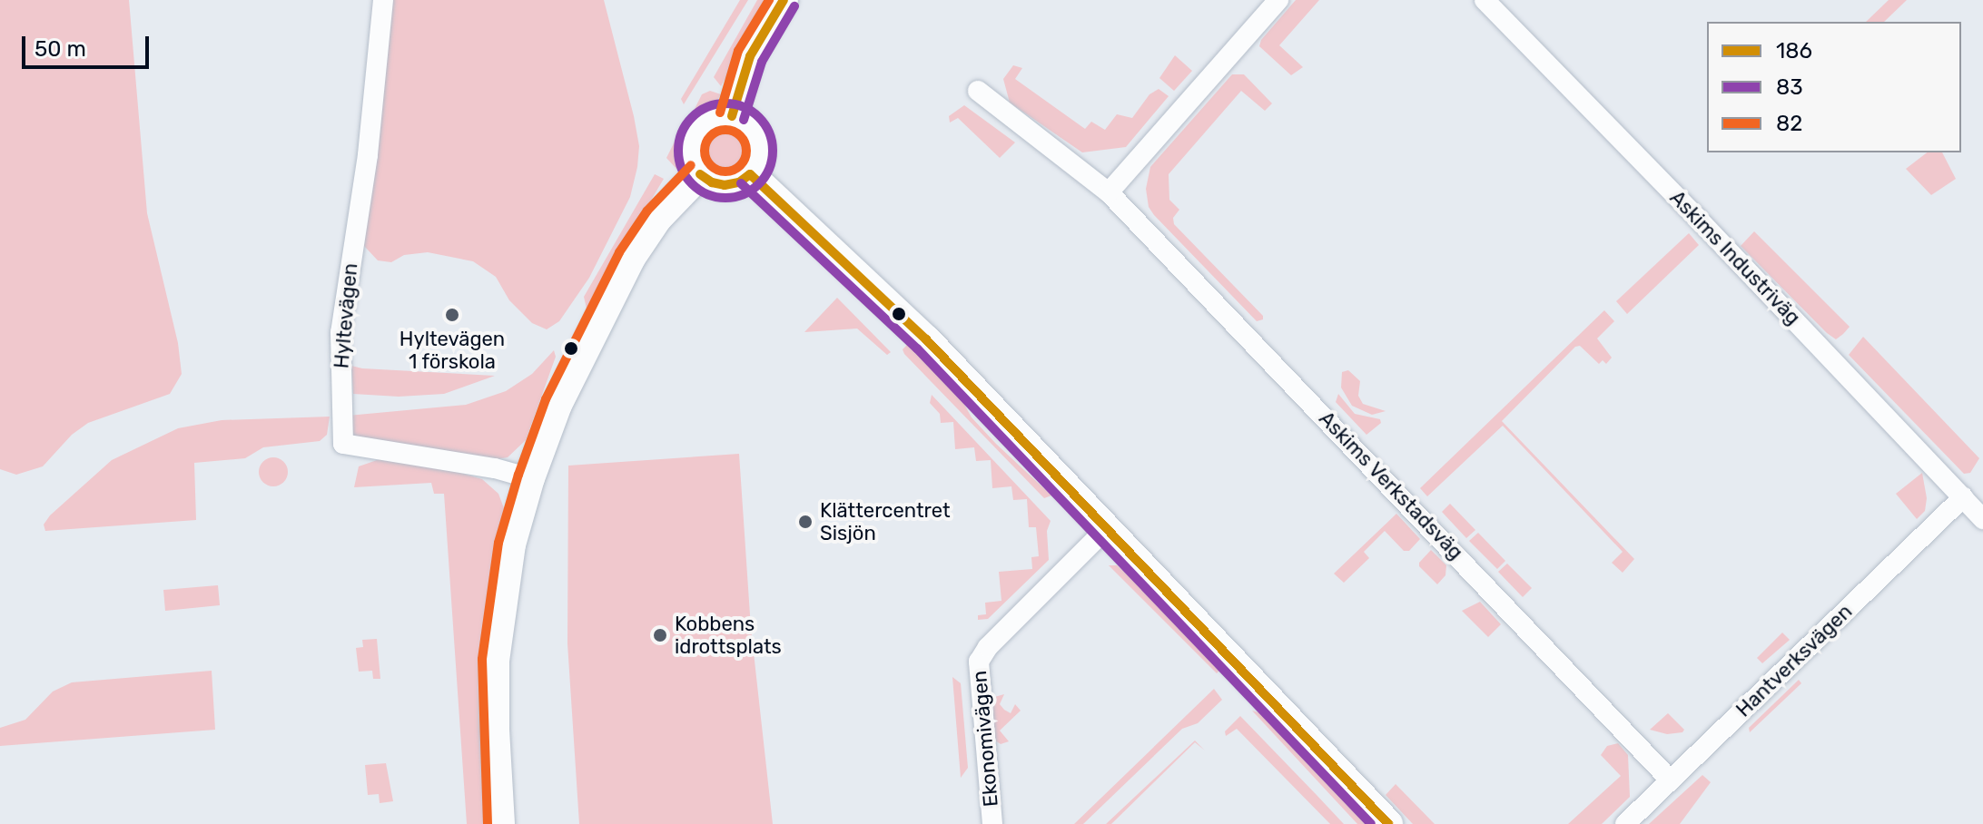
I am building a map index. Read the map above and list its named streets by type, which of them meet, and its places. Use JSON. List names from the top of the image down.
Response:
{
  "streets": {
    "street": [
      "Askims Industriväg",
      "Hyltevägen",
      "Askims Verkstadsväg",
      "Hantverksvägen",
      "Ekonomivägen"
    ]
  },
  "crossings": [
    ["Askims Industriväg", "Hantverksvägen"],
    ["Askims Verkstadsväg", "Hantverksvägen"]
  ],
  "places": ["Hyltevägen 1 förskola", "Klättercentret Sisjön", "Kobbens idrottsplats"],
  "lines": ["transit line 186", "transit line 82", "transit line 83"],
  "legend": ["186", "83", "82"],
  "scale_bar": "50 m"
}
